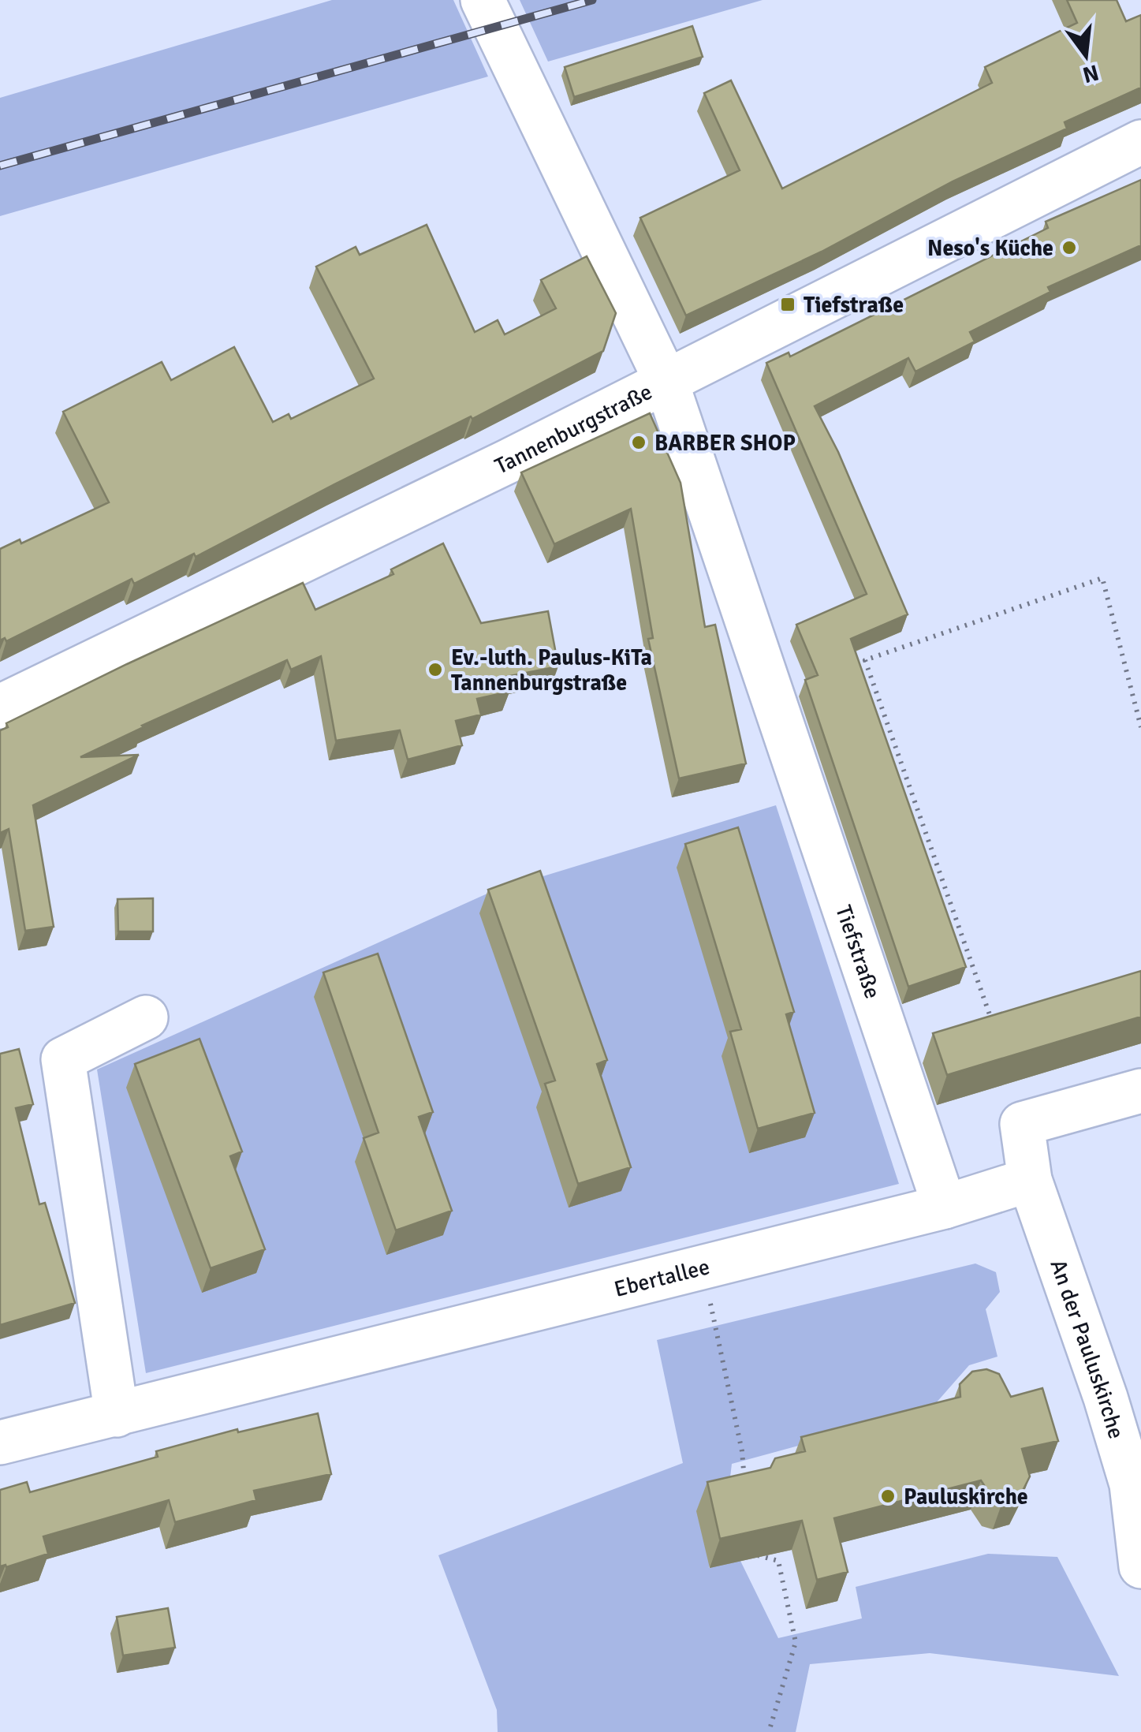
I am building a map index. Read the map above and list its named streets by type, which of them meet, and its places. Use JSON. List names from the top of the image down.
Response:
{
  "streets": {
    "street": [
      "Tannenburgstraße",
      "Tiefstraße",
      "Ebertallee",
      "An der Pauluskirche"
    ]
  },
  "crossings": [
    ["Tannenburgstraße", "Tiefstraße"],
    ["Tiefstraße", "Ebertallee"],
    ["Ebertallee", "An der Pauluskirche"]
  ],
  "places": {
    "other": [
      "Neso's Küche",
      "BARBER SHOP",
      "Ev.-luth. Paulus-KiTa Tannenburgstraße",
      "Pauluskirche"
    ],
    "transit": ["Tiefstraße"]
  },
  "north": "bottom"
}
